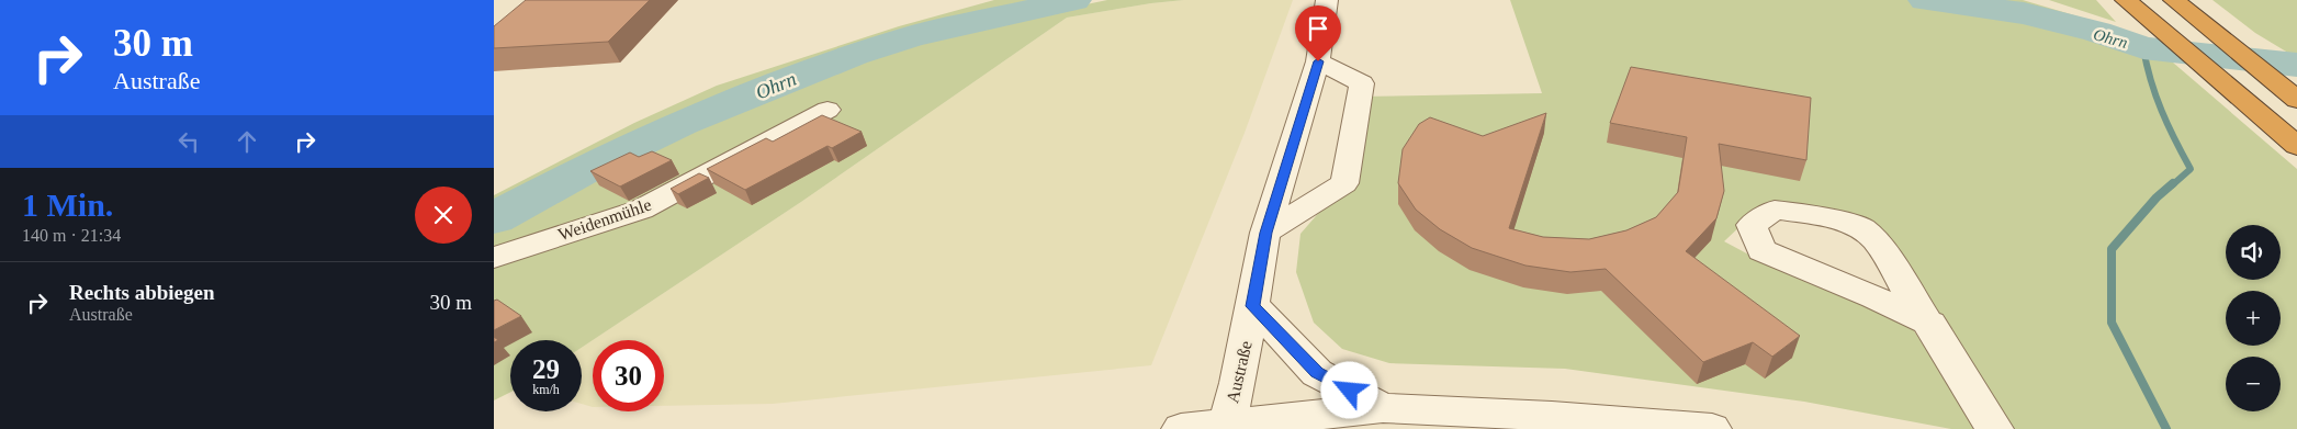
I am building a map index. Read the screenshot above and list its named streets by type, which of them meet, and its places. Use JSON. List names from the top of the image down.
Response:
{
  "streets": {
    "street": ["Weidenmühle", "Austraße"]
  },
  "water": ["Ohrn"],
  "page": {
    "turn": ["30 m", "Austraße"],
    "heading": ["1 Min.", "140 m · 21:34"],
    "map_buttons": ["+", "−"],
    "list": [
      {
        "name": "Rechts abbiegen",
        "note": "Austraße",
        "value": "30 m"
      }
    ],
    "speed": "29 km/h",
    "limit": "30"
  }
}
